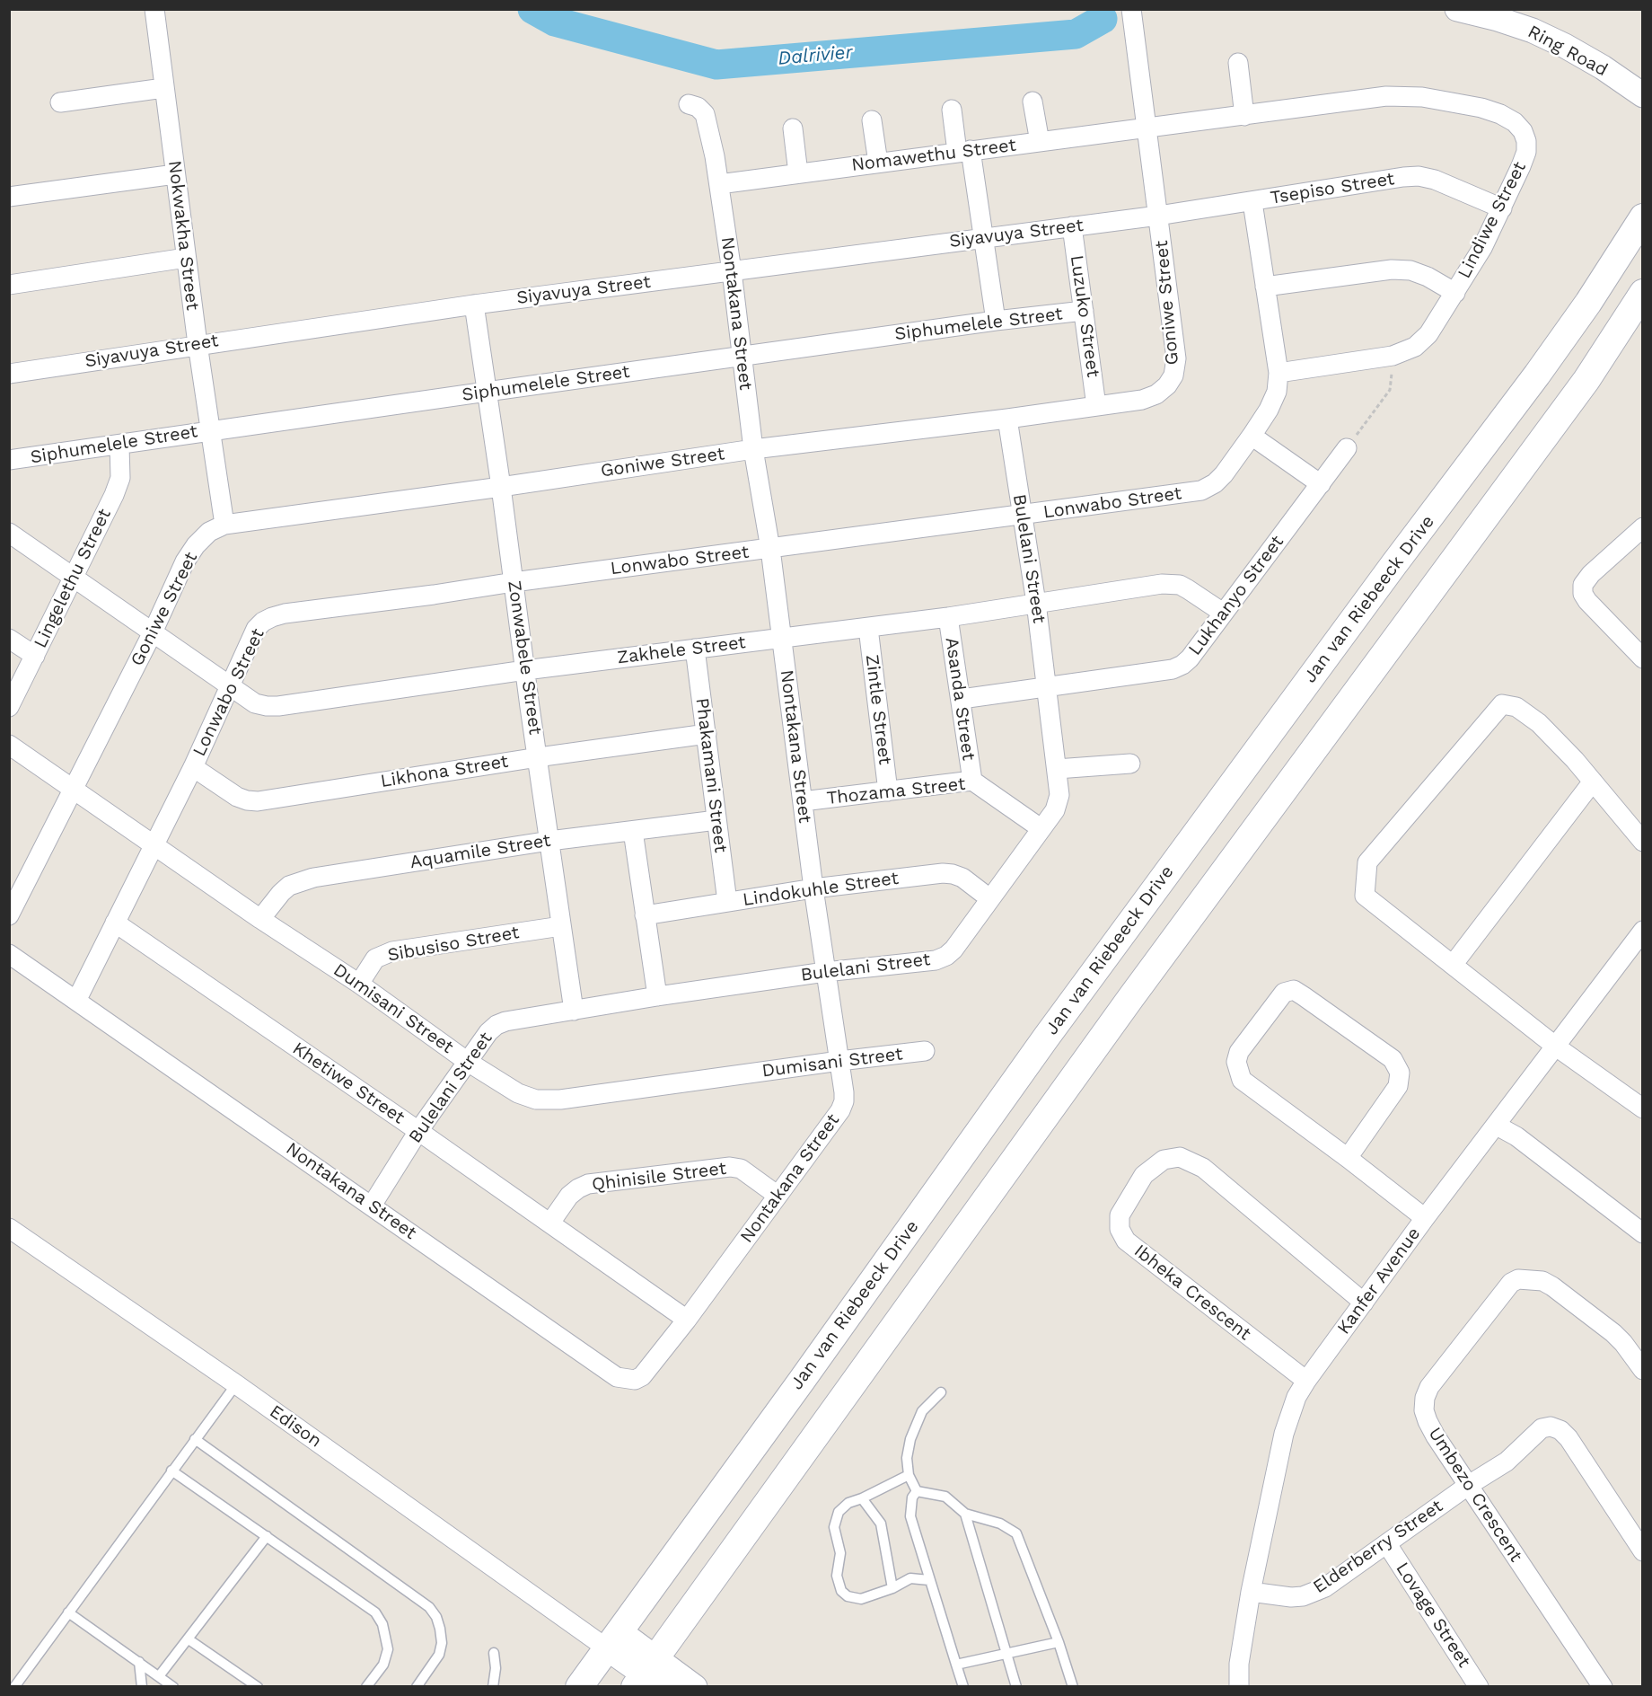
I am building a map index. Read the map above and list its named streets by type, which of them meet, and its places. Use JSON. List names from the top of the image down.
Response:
{
  "streets": {
    "main road": ["Jan van Riebeeck Drive"],
    "street": [
      "Ring Road",
      "Nomawethu Street",
      "Tsepiso Street",
      "Lindiwe Street",
      "Siyavuya Street",
      "Nokwakha Street",
      "Goniwe Street",
      "Nontakana Street",
      "Luzuko Street",
      "Siphumelele Street",
      "Lonwabo Street",
      "Bulelani Street",
      "Lingelethu Street",
      "Lukhanyo Street",
      "Zakhele Street",
      "Zonwabele Street",
      "Asanda Street",
      "Zintle Street",
      "Likhona Street",
      "Phakamani Street",
      "Thozama Street",
      "Aquamile Street",
      "Lindokuhle Street",
      "Sibusiso Street",
      "Dumisani Street",
      "Khetiwe Street",
      "Qhinisile Street",
      "Kanfer Avenue",
      "Ibheka Crescent",
      "Edison",
      "Umbezo Crescent",
      "Elderberry Street",
      "Lovage Street"
    ]
  },
  "crossings": [
    ["Nomawethu Street", "Lindiwe Street"],
    ["Nomawethu Street", "Goniwe Street"],
    ["Nomawethu Street", "Nontakana Street"],
    ["Tsepiso Street", "Lindiwe Street"],
    ["Tsepiso Street", "Siyavuya Street"],
    ["Tsepiso Street", "Goniwe Street"],
    ["Tsepiso Street", "Lonwabo Street"],
    ["Lindiwe Street", "Goniwe Street"],
    ["Lindiwe Street", "Lonwabo Street"],
    ["Siyavuya Street", "Nokwakha Street"],
    ["Siyavuya Street", "Goniwe Street"],
    ["Siyavuya Street", "Nontakana Street"],
    ["Siyavuya Street", "Luzuko Street"],
    ["Siyavuya Street", "Zonwabele Street"],
    ["Nokwakha Street", "Goniwe Street"],
    ["Nokwakha Street", "Siphumelele Street"],
    ["Goniwe Street", "Nontakana Street"],
    ["Goniwe Street", "Luzuko Street"],
    ["Goniwe Street", "Bulelani Street"],
    ["Goniwe Street", "Zakhele Street"],
    ["Goniwe Street", "Zonwabele Street"],
    ["Goniwe Street", "Dumisani Street"],
    ["Nontakana Street", "Siphumelele Street"],
    ["Nontakana Street", "Lonwabo Street"],
    ["Nontakana Street", "Bulelani Street"],
    ["Nontakana Street", "Zakhele Street"],
    ["Nontakana Street", "Thozama Street"],
    ["Nontakana Street", "Lindokuhle Street"],
    ["Nontakana Street", "Dumisani Street"],
    ["Nontakana Street", "Khetiwe Street"],
    ["Nontakana Street", "Qhinisile Street"],
    ["Luzuko Street", "Siphumelele Street"],
    ["Siphumelele Street", "Lingelethu Street"],
    ["Siphumelele Street", "Zonwabele Street"],
    ["Lonwabo Street", "Bulelani Street"],
    ["Lonwabo Street", "Zakhele Street"],
    ["Lonwabo Street", "Zonwabele Street"],
    ["Lonwabo Street", "Likhona Street"],
    ["Lonwabo Street", "Dumisani Street"],
    ["Lonwabo Street", "Khetiwe Street"],
    ["Bulelani Street", "Lukhanyo Street"],
    ["Bulelani Street", "Zakhele Street"],
    ["Bulelani Street", "Zonwabele Street"],
    ["Bulelani Street", "Thozama Street"],
    ["Bulelani Street", "Lindokuhle Street"],
    ["Bulelani Street", "Dumisani Street"],
    ["Bulelani Street", "Khetiwe Street"],
    ["Lukhanyo Street", "Zakhele Street"],
    ["Lukhanyo Street", "Asanda Street"],
    ["Jan van Riebeeck Drive", "Edison"],
    ["Zakhele Street", "Zonwabele Street"],
    ["Zakhele Street", "Asanda Street"],
    ["Zakhele Street", "Zintle Street"],
    ["Zakhele Street", "Phakamani Street"],
    ["Zonwabele Street", "Likhona Street"],
    ["Zonwabele Street", "Aquamile Street"],
    ["Zonwabele Street", "Sibusiso Street"],
    ["Asanda Street", "Thozama Street"],
    ["Zintle Street", "Thozama Street"],
    ["Likhona Street", "Phakamani Street"],
    ["Phakamani Street", "Aquamile Street"],
    ["Phakamani Street", "Lindokuhle Street"],
    ["Aquamile Street", "Dumisani Street"],
    ["Sibusiso Street", "Dumisani Street"],
    ["Khetiwe Street", "Qhinisile Street"],
    ["Kanfer Avenue", "Ibheka Crescent"],
    ["Kanfer Avenue", "Elderberry Street"],
    ["Umbezo Crescent", "Elderberry Street"],
    ["Elderberry Street", "Lovage Street"]
  ],
  "water": ["Dalrivier"]
}
